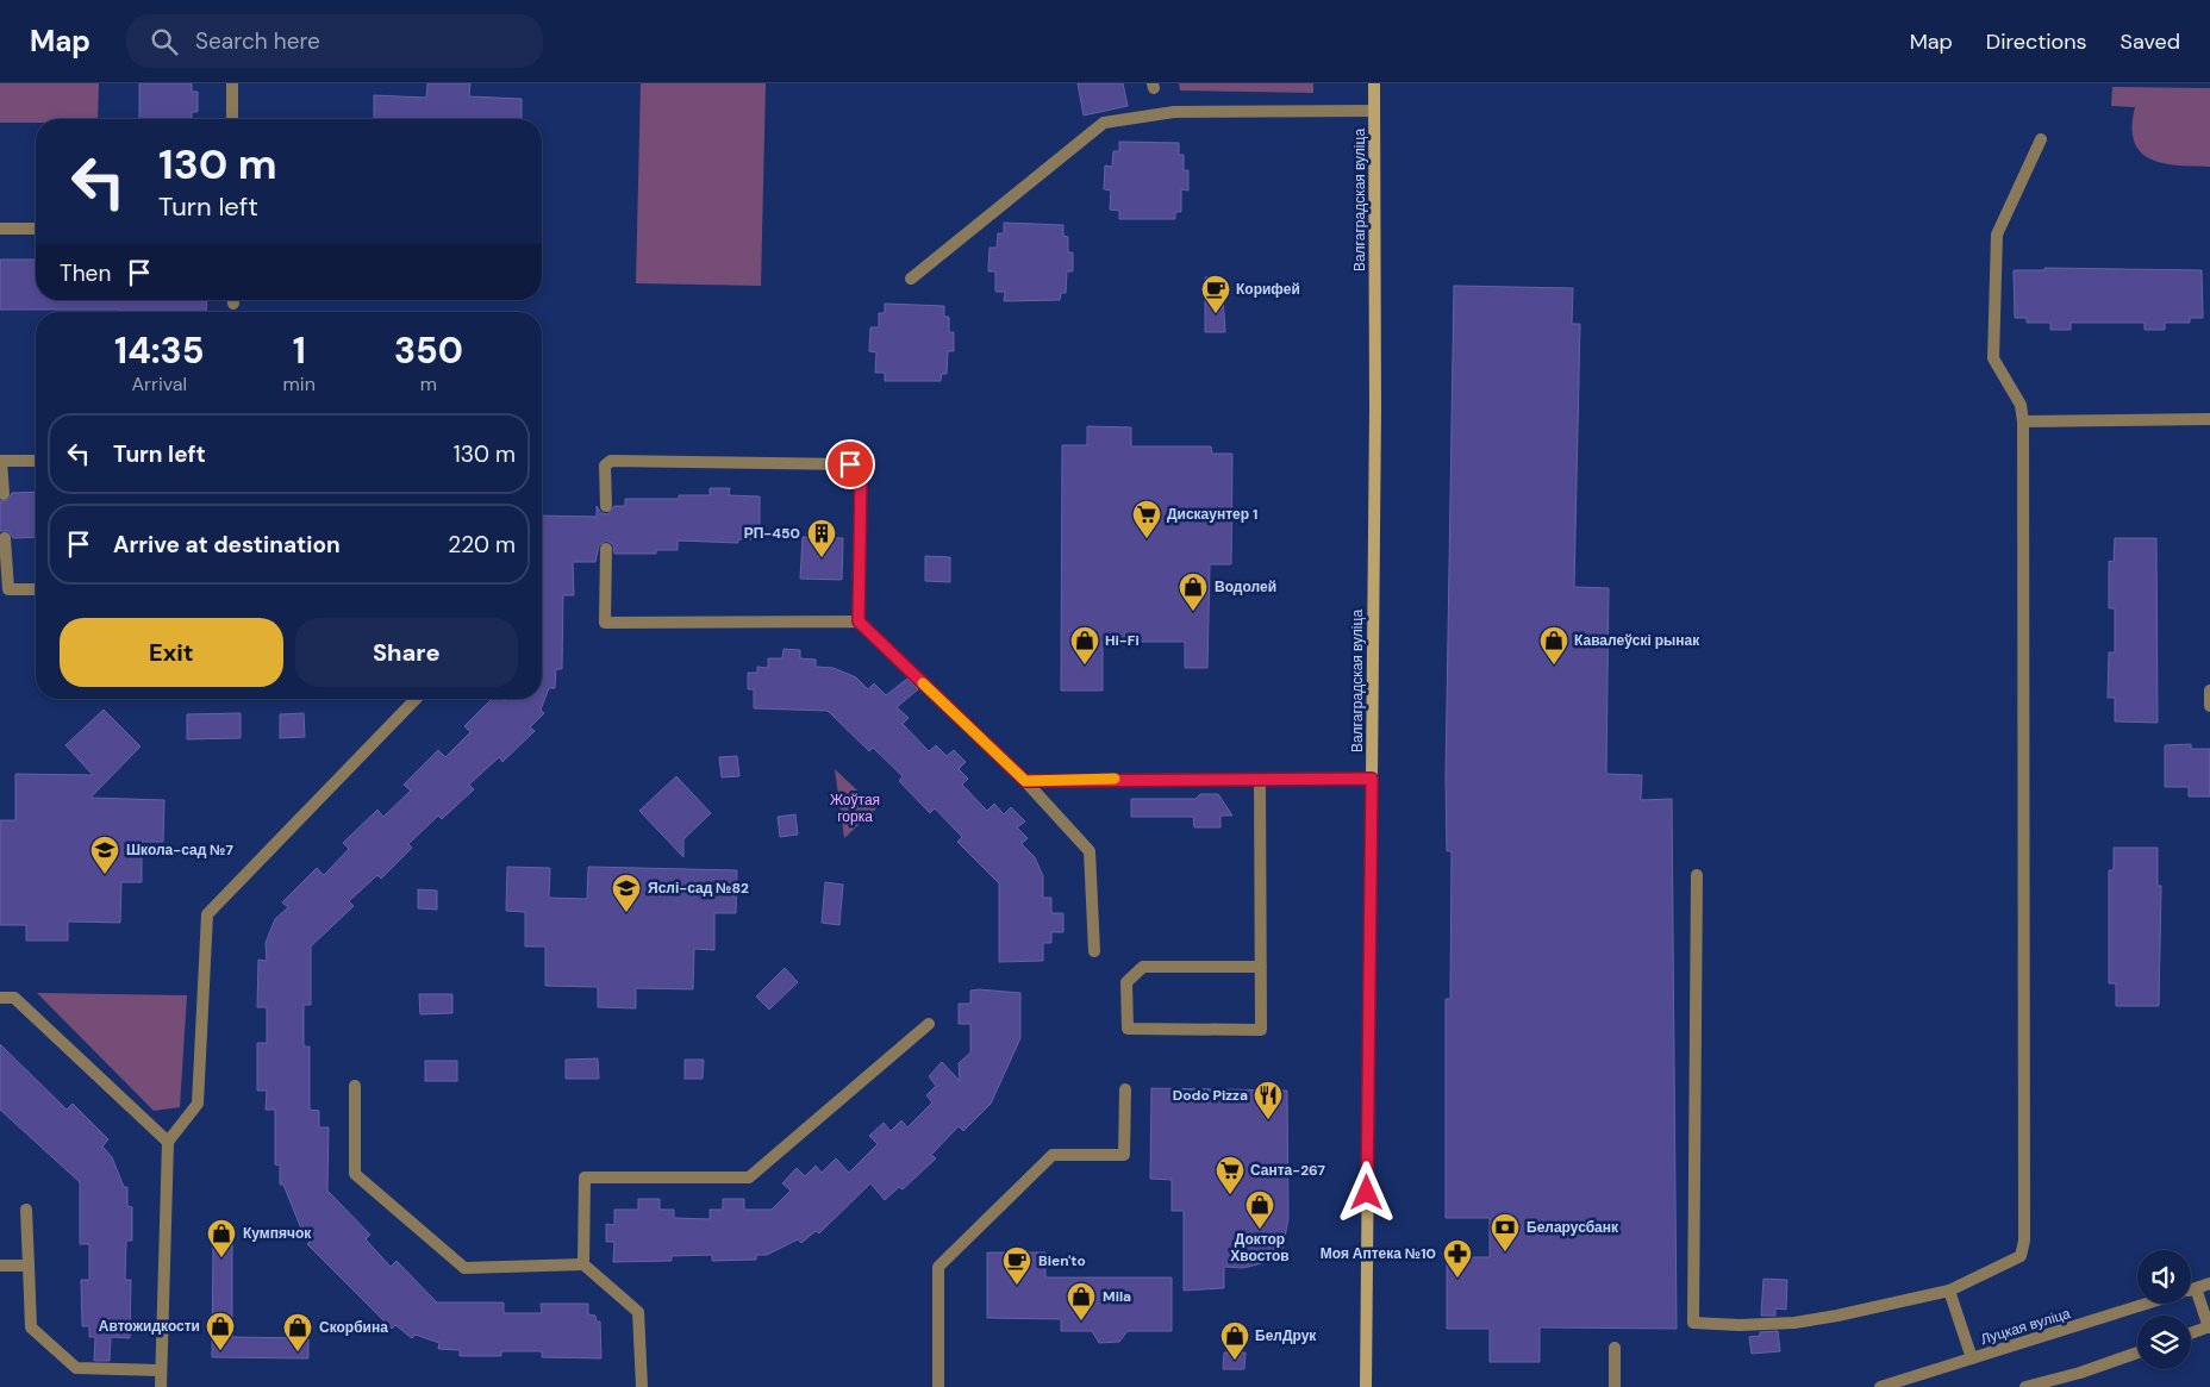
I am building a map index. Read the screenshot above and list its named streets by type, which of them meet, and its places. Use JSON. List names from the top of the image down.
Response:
{
  "streets": {
    "main road": ["Валгаградская вуліца"],
    "street": ["Луцкая вуліца"]
  },
  "parks": ["Жоўтая горка"],
  "places": {
    "cafe": ["Корифей", "Bien'to"],
    "supermarket": ["Дискаунтер 1", "Санта-267"],
    "building": ["РП-450"],
    "shop": [
      "Водолей",
      "Hi-Fi",
      "Кавалеўскі рынак",
      "Доктор Хвостов",
      "Кумпячок",
      "Mila",
      "Автожидкости",
      "Скорбина",
      "БелДрук"
    ],
    "school or university": ["Школа-сад №7", "Яслі-сад №82"],
    "restaurant": ["Dodo Pizza"],
    "bank": ["Беларусбанк"],
    "pharmacy": ["Моя Аптека №10"]
  },
  "page": {
    "header": "Map",
    "search": "Search here",
    "nav": ["Map", "Directions", "Saved"],
    "turn": ["130 m", "Turn left"],
    "then": "Then",
    "eta": [
      "14:35",
      "Arrival",
      "1",
      "min",
      "350",
      "m"
    ],
    "list": [
      {
        "name": "Turn left",
        "value": "130 m"
      },
      {
        "name": "Arrive at destination",
        "value": "220 m"
      }
    ],
    "buttons": ["Exit", "Share"]
  }
}
